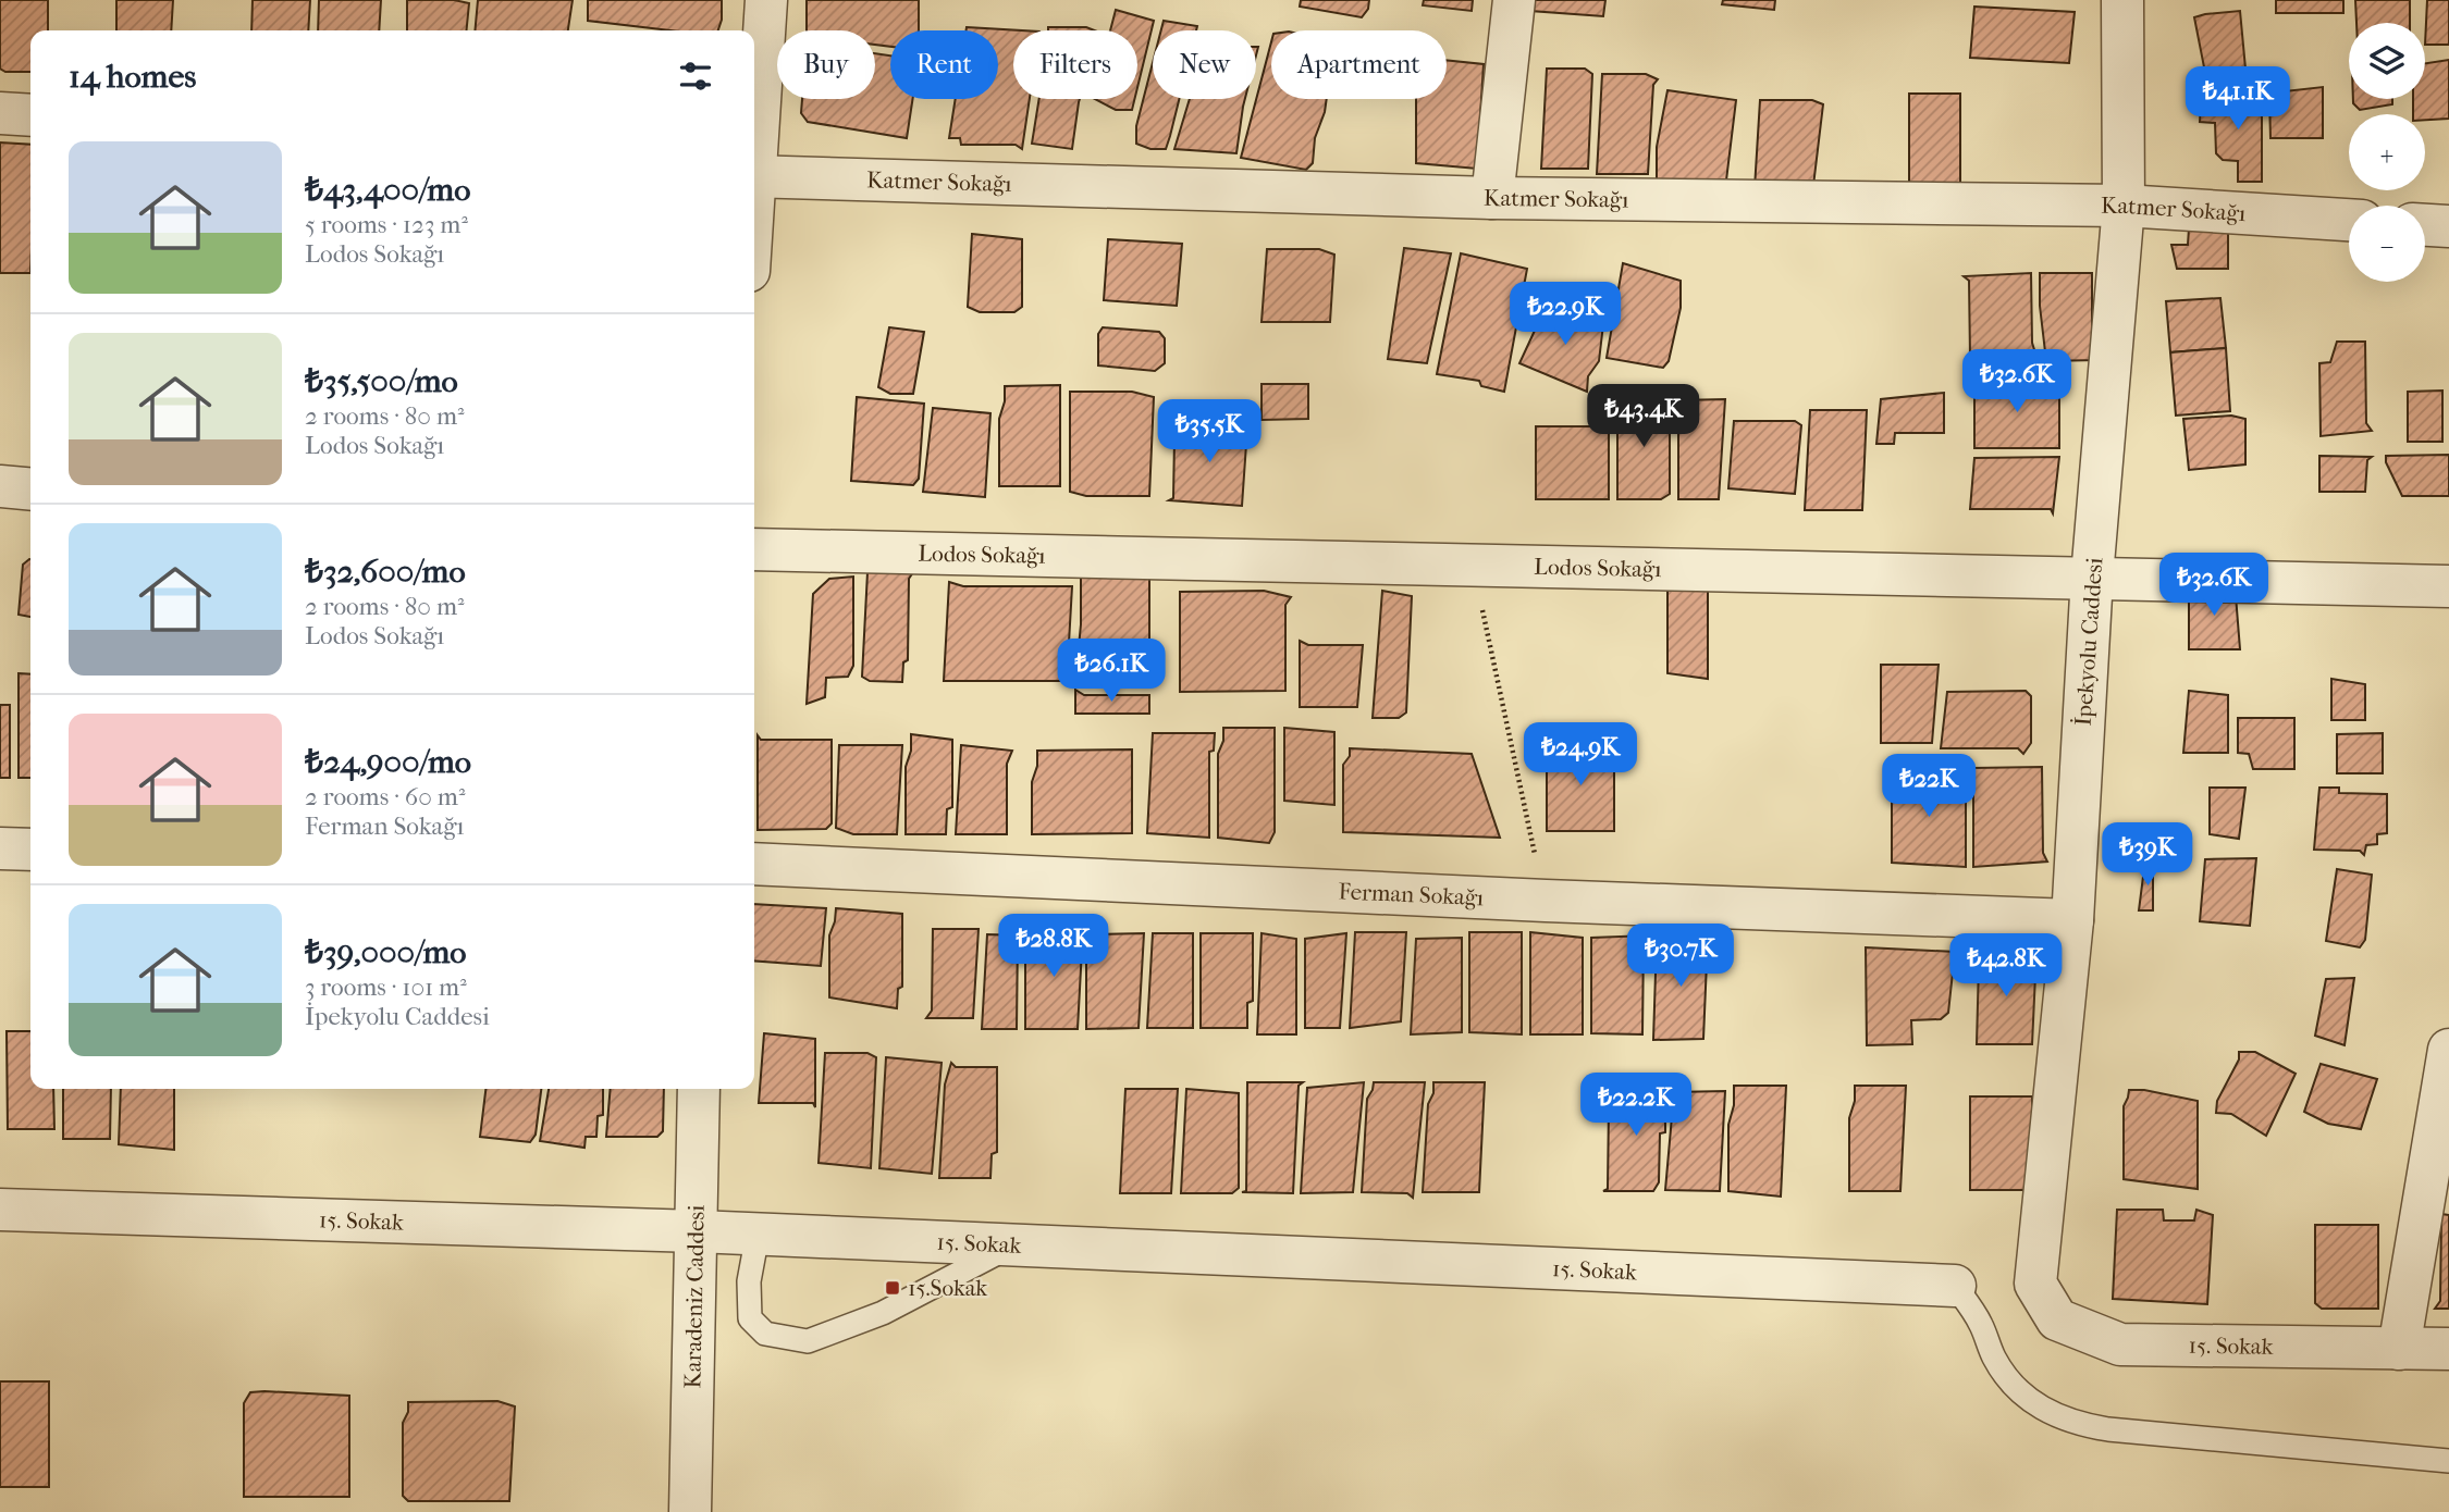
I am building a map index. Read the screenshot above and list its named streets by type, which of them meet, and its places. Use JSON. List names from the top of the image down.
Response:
{
  "streets": {
    "street": [
      "Katmer Sokağı",
      "Lodos Sokağı",
      "İpekyolu Caddesi",
      "Ferman Sokağı",
      "15. Sokak",
      "Karadeniz Caddesi"
    ]
  },
  "crossings": [
    ["Katmer Sokağı", "İpekyolu Caddesi"],
    ["Lodos Sokağı", "İpekyolu Caddesi"],
    ["İpekyolu Caddesi", "Ferman Sokağı"],
    ["İpekyolu Caddesi", "15. Sokak"],
    ["15. Sokak", "Karadeniz Caddesi"]
  ],
  "places": {
    "transit": ["15.Sokak"]
  },
  "page": {
    "map_buttons": ["+", "−"],
    "chip": [
      "Buy",
      "Rent",
      "Filters",
      "New",
      "Apartment"
    ],
    "heading": "14 homes",
    "price": [
      "₺41.1K",
      "₺22.9K",
      "₺32.6K",
      "₺43.4K",
      "₺35.5K",
      "₺32.6K",
      "₺26.1K",
      "₺24.9K",
      "₺22K",
      "₺39K",
      "₺28.8K",
      "₺30.7K",
      "₺42.8K",
      "₺22.2K"
    ],
    "list": [
      {
        "name": "₺43,400/mo",
        "note": "5 rooms · 123 m² · Lodos Sokağı"
      },
      {
        "name": "₺35,500/mo",
        "note": "2 rooms · 80 m² · Lodos Sokağı"
      },
      {
        "name": "₺32,600/mo",
        "note": "2 rooms · 80 m² · Lodos Sokağı"
      },
      {
        "name": "₺24,900/mo",
        "note": "2 rooms · 60 m² · Ferman Sokağı"
      },
      {
        "name": "₺39,000/mo",
        "note": "3 rooms · 101 m² · İpekyolu Caddesi"
      }
    ]
  }
}
